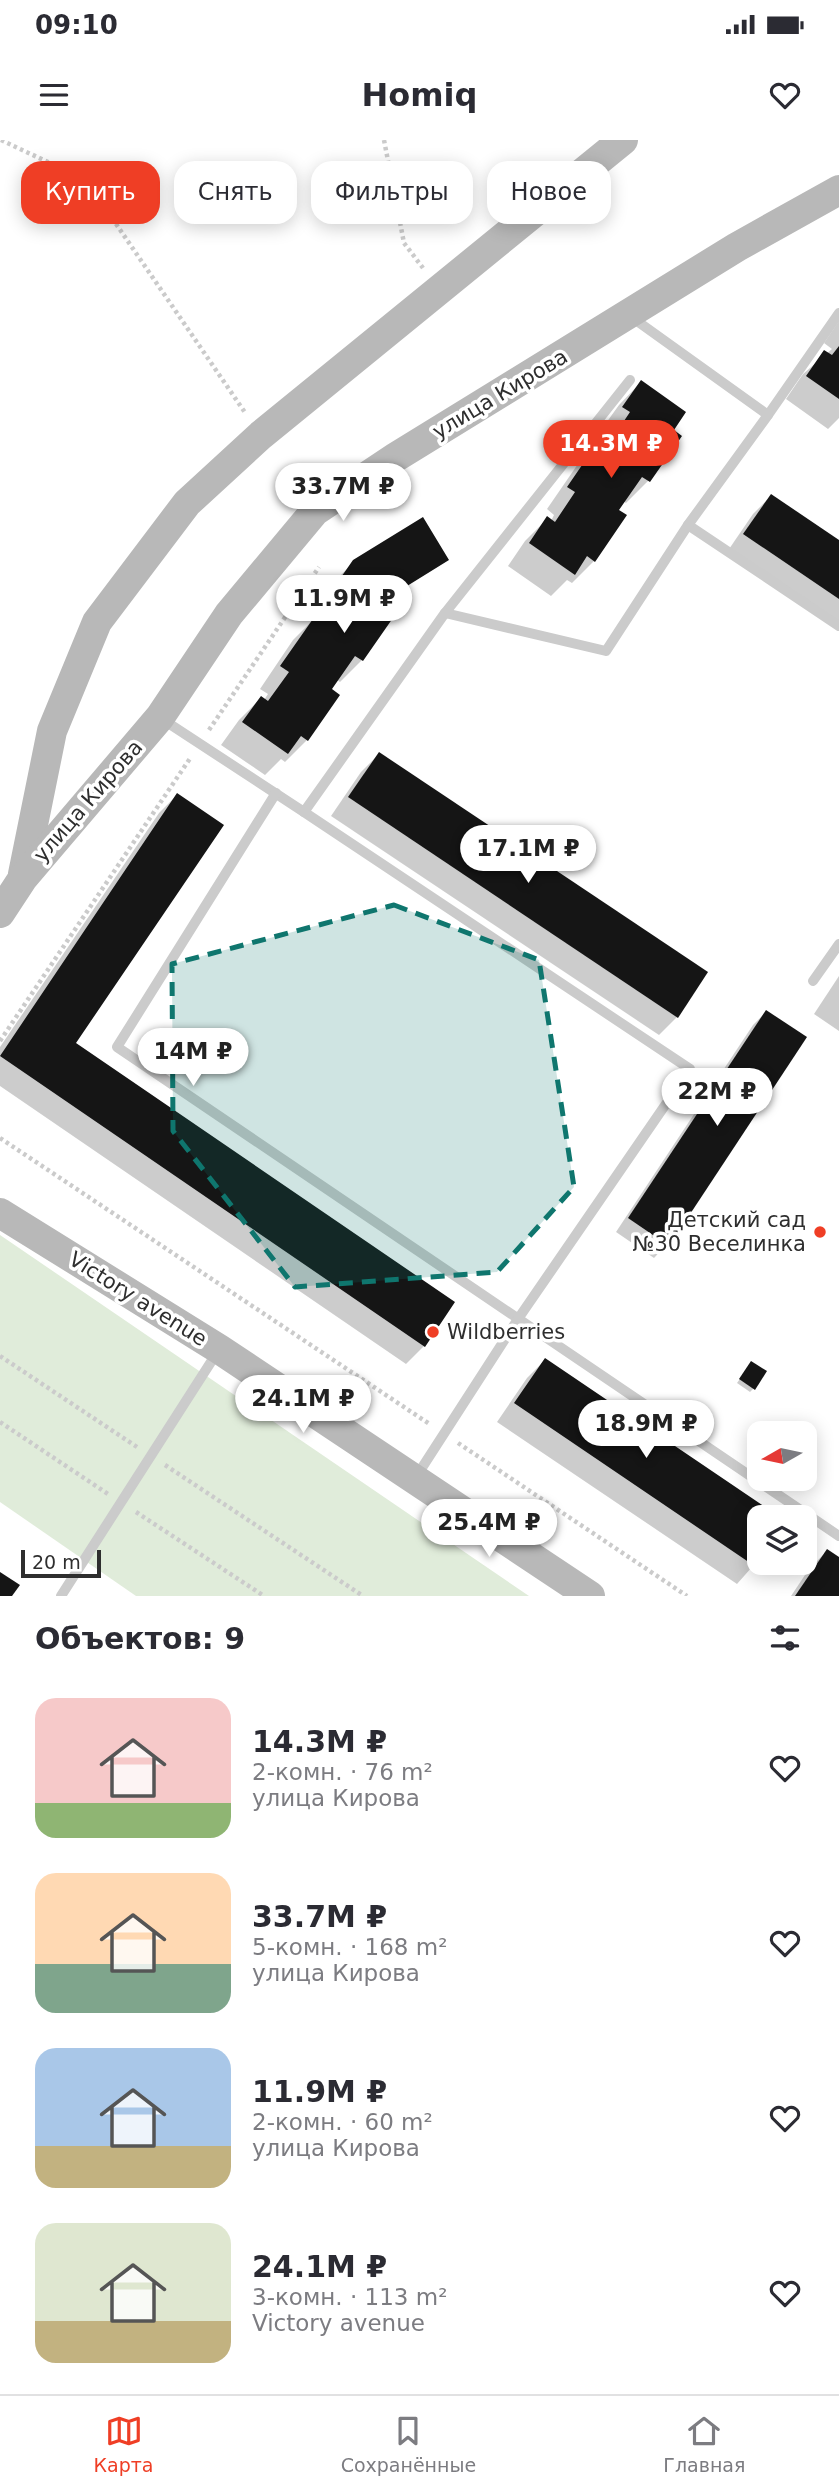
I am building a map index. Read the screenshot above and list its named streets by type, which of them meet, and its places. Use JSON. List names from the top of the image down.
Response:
{
  "streets": {
    "main road": ["улица Кирова", "Victory avenue"]
  },
  "places": ["Детский сад №30 Веселинка", "Wildberries"],
  "scale_bar": "20 m",
  "north": "left",
  "page": {
    "status": "09:10",
    "header": "Homiq",
    "chip": [
      "Купить",
      "Снять",
      "Фильтры",
      "Новое"
    ],
    "price": [
      "14.3M ₽",
      "33.7M ₽",
      "11.9M ₽",
      "17.1M ₽",
      "14M ₽",
      "22M ₽",
      "24.1M ₽",
      "18.9M ₽",
      "25.4M ₽"
    ],
    "scale": "20 m",
    "heading": "Объектов: 9",
    "list": [
      {
        "name": "14.3M ₽",
        "note": "2-комн. · 76 m² · улица Кирова"
      },
      {
        "name": "33.7M ₽",
        "note": "5-комн. · 168 m² · улица Кирова"
      },
      {
        "name": "11.9M ₽",
        "note": "2-комн. · 60 m² · улица Кирова"
      },
      {
        "name": "24.1M ₽",
        "note": "3-комн. · 113 m² · Victory avenue"
      }
    ],
    "tabs": ["Карта", "Сохранённые", "Главная"]
  }
}
